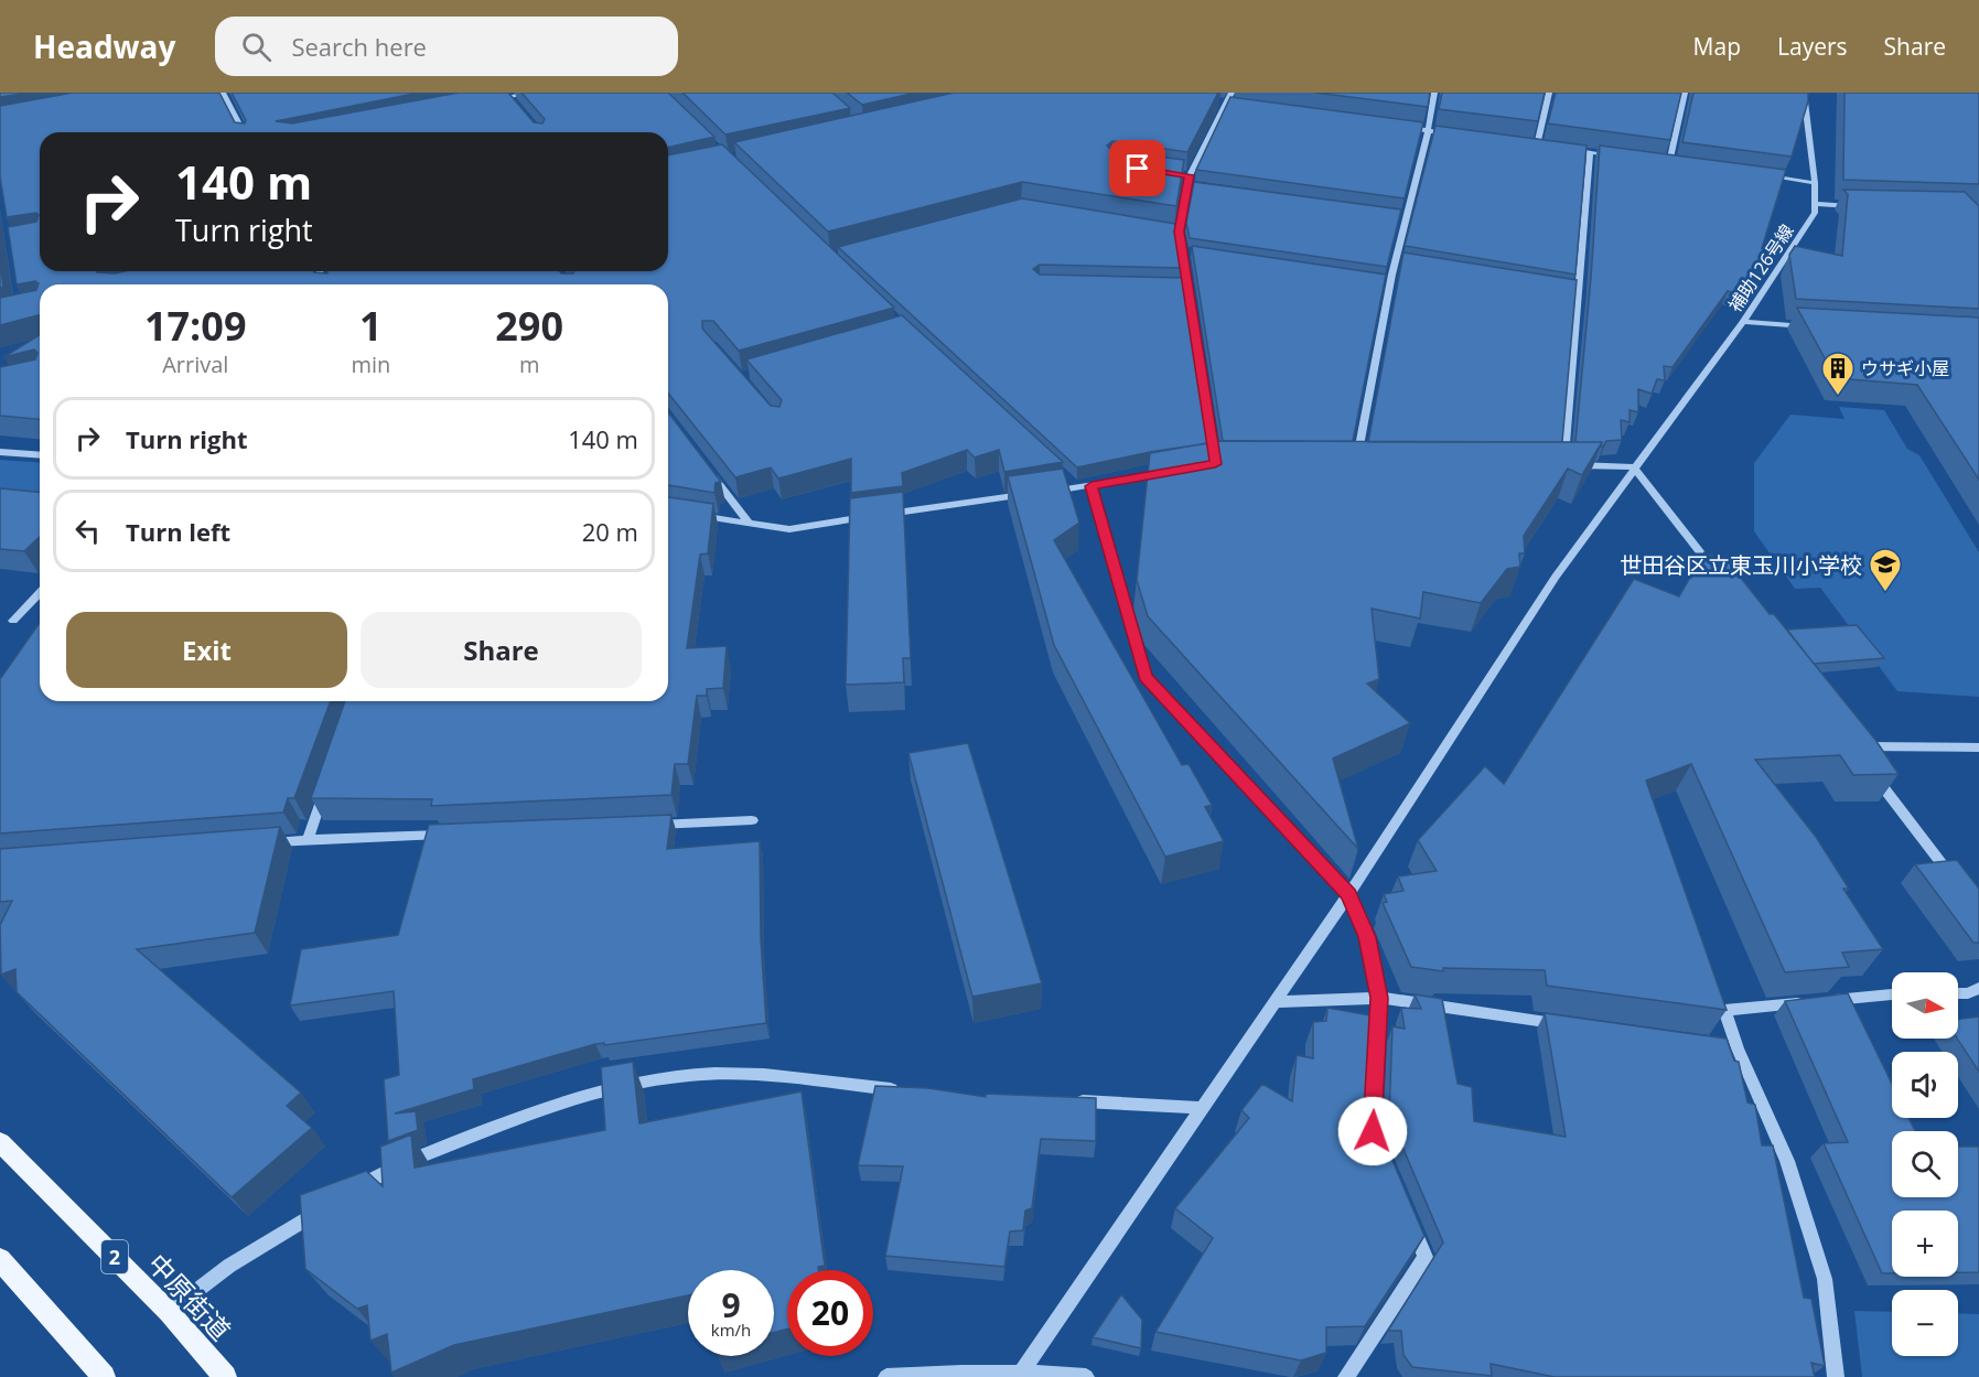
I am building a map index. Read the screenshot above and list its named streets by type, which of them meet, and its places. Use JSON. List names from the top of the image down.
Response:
{
  "streets": {
    "main road": ["2", "中原街道"],
    "street": ["補助126号線"]
  },
  "places": {
    "building": ["ウサギ小屋"],
    "school or university": ["世田谷区立東玉川小学校"]
  },
  "north": "right",
  "page": {
    "header": "Headway",
    "search": "Search here",
    "nav": ["Map", "Layers", "Share"],
    "turn": ["140 m", "Turn right"],
    "eta": [
      "17:09",
      "Arrival",
      "1",
      "min",
      "290",
      "m"
    ],
    "list": [
      {
        "name": "Turn right",
        "value": "140 m"
      },
      {
        "name": "Turn left",
        "value": "20 m"
      }
    ],
    "buttons": ["Exit", "Share"],
    "map_buttons": ["+", "−"],
    "speed": "9 km/h",
    "limit": "20"
  }
}
